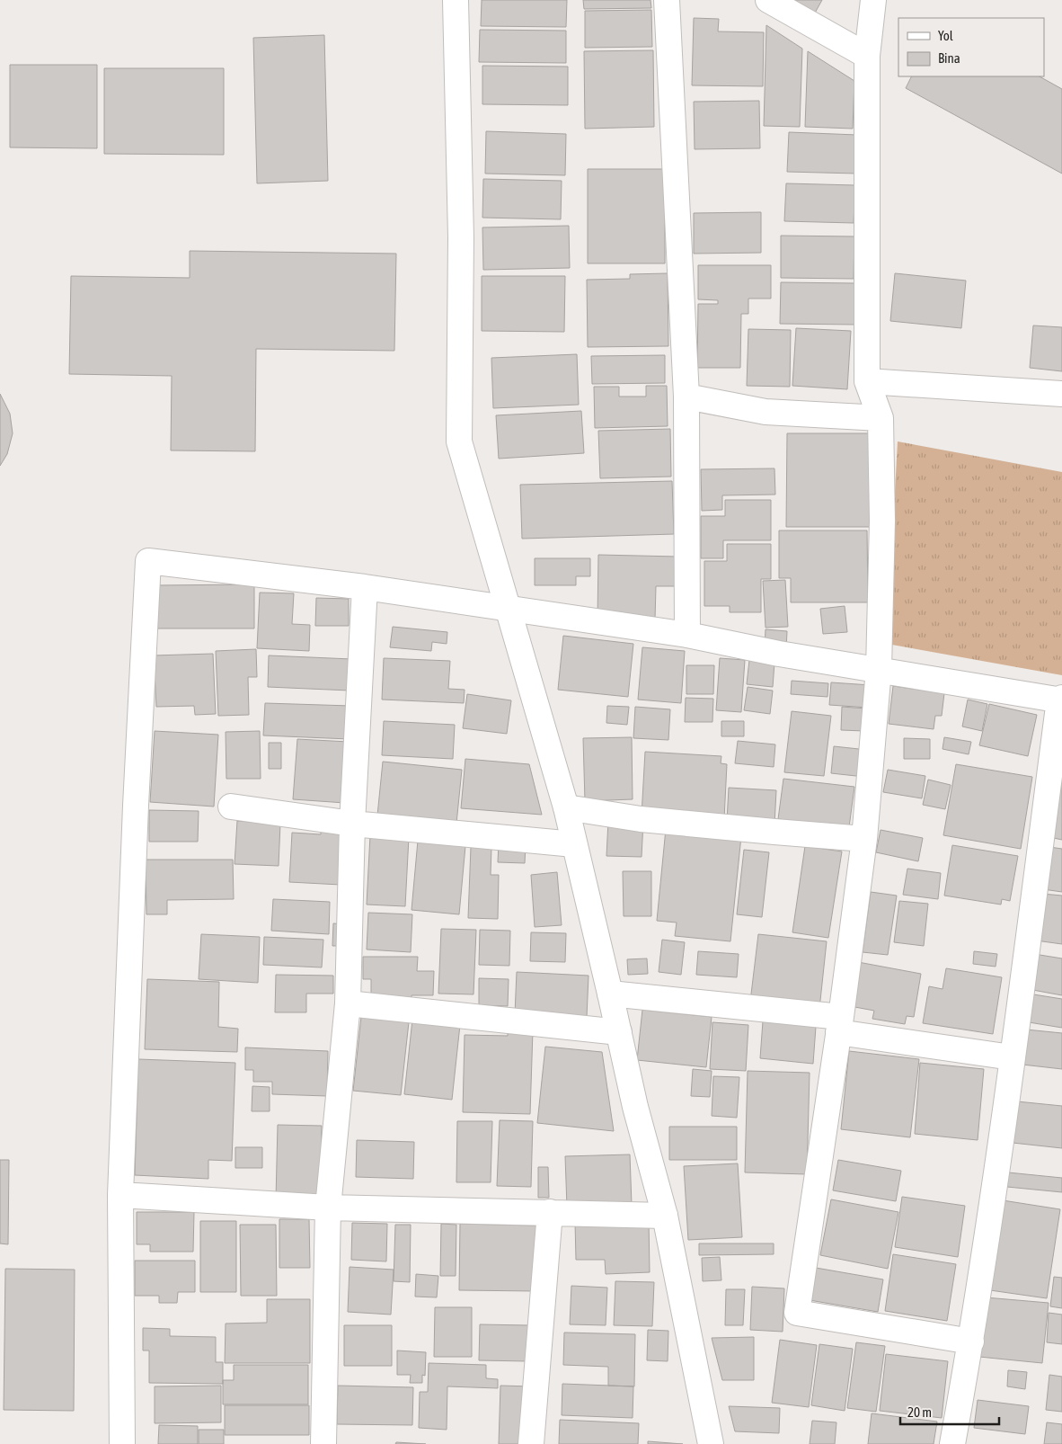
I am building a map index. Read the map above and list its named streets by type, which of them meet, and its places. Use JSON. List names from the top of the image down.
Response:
{
  "legend": ["Yol", "Bina"],
  "scale_bar": "20 m"
}
